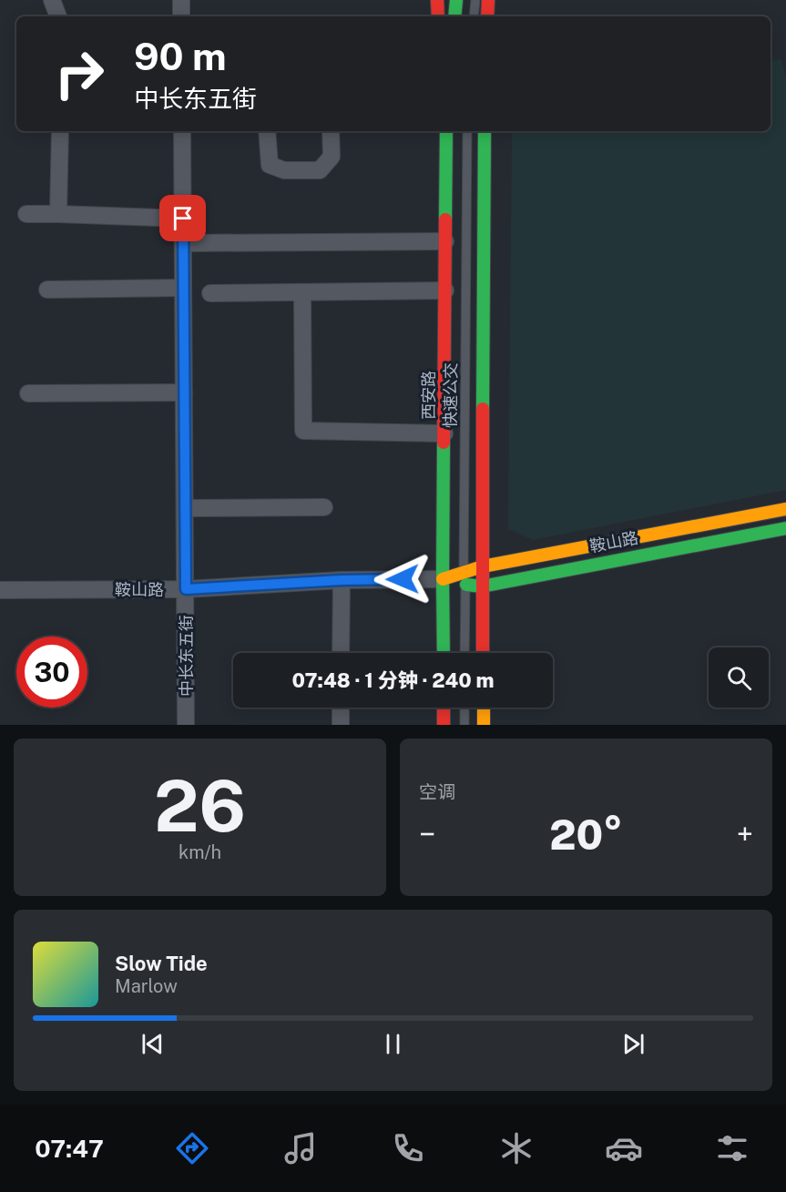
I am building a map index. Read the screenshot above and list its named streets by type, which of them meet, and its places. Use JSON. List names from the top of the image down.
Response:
{
  "streets": {
    "main road": ["西安路", "鞍山路"],
    "street": ["中长东五街"],
    "lane": ["快速公交"]
  },
  "crossings": [
    ["西安路", "鞍山路"],
    ["快速公交", "鞍山路"],
    ["鞍山路", "中长东五街"]
  ],
  "page": {
    "turn": ["90 m", "中长东五街"],
    "limit": "30",
    "trip": "07:48 · 1 分钟 · 240 m",
    "tile": [
      ["26", "km/h"],
      "空调"
    ],
    "heat": ["−", "20°", "+"],
    "song": ["Slow Tide", "Marlow"],
    "tabs": "07:47"
  }
}
